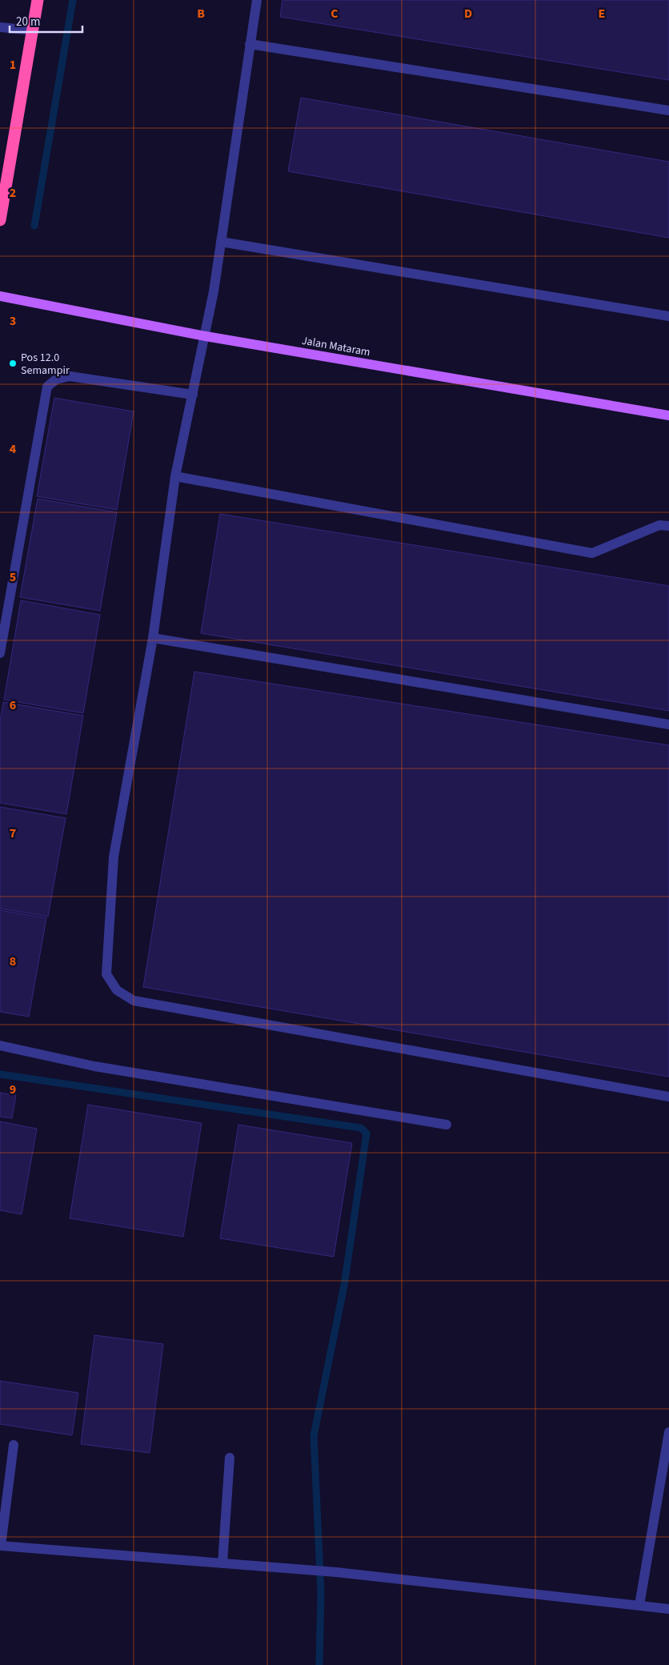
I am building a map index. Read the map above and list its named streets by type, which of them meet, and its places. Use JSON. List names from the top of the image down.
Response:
{
  "streets": {
    "main road": ["Jalan Mataram"]
  },
  "places": ["Pos 12.0 Semampir"],
  "scale_bar": "20 m",
  "grid": {
    "columns": [
      "B",
      "C",
      "D",
      "E"
    ],
    "rows": [
      "1",
      "2",
      "3",
      "4",
      "5",
      "6",
      "7",
      "8",
      "9"
    ]
  }
}
